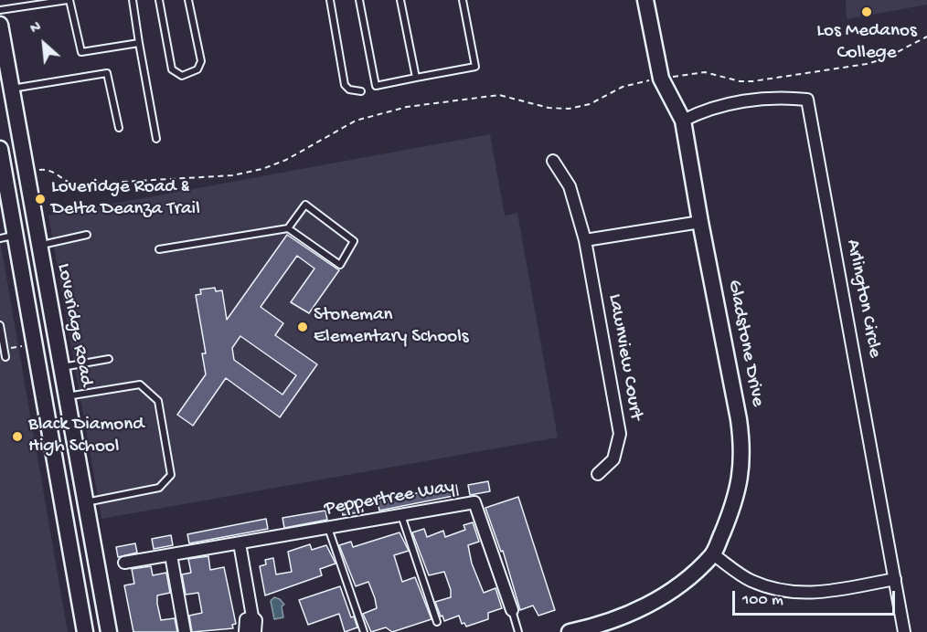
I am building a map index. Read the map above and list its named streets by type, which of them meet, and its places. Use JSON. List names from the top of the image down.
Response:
{
  "streets": {
    "main road": ["Loveridge Road", "Gladstone Drive"],
    "street": ["Arlington Circle", "Lawnview Court", "Peppertree Way"]
  },
  "crossings": [
    ["Arlington Circle", "Gladstone Drive"]
  ],
  "places": [
    "Los Medanos College",
    "Loveridge Road & Delta Deanza Trail",
    "Stoneman Elementary Schools",
    "Black Diamond High School"
  ],
  "scale_bar": "100 m",
  "north": "top left"
}
